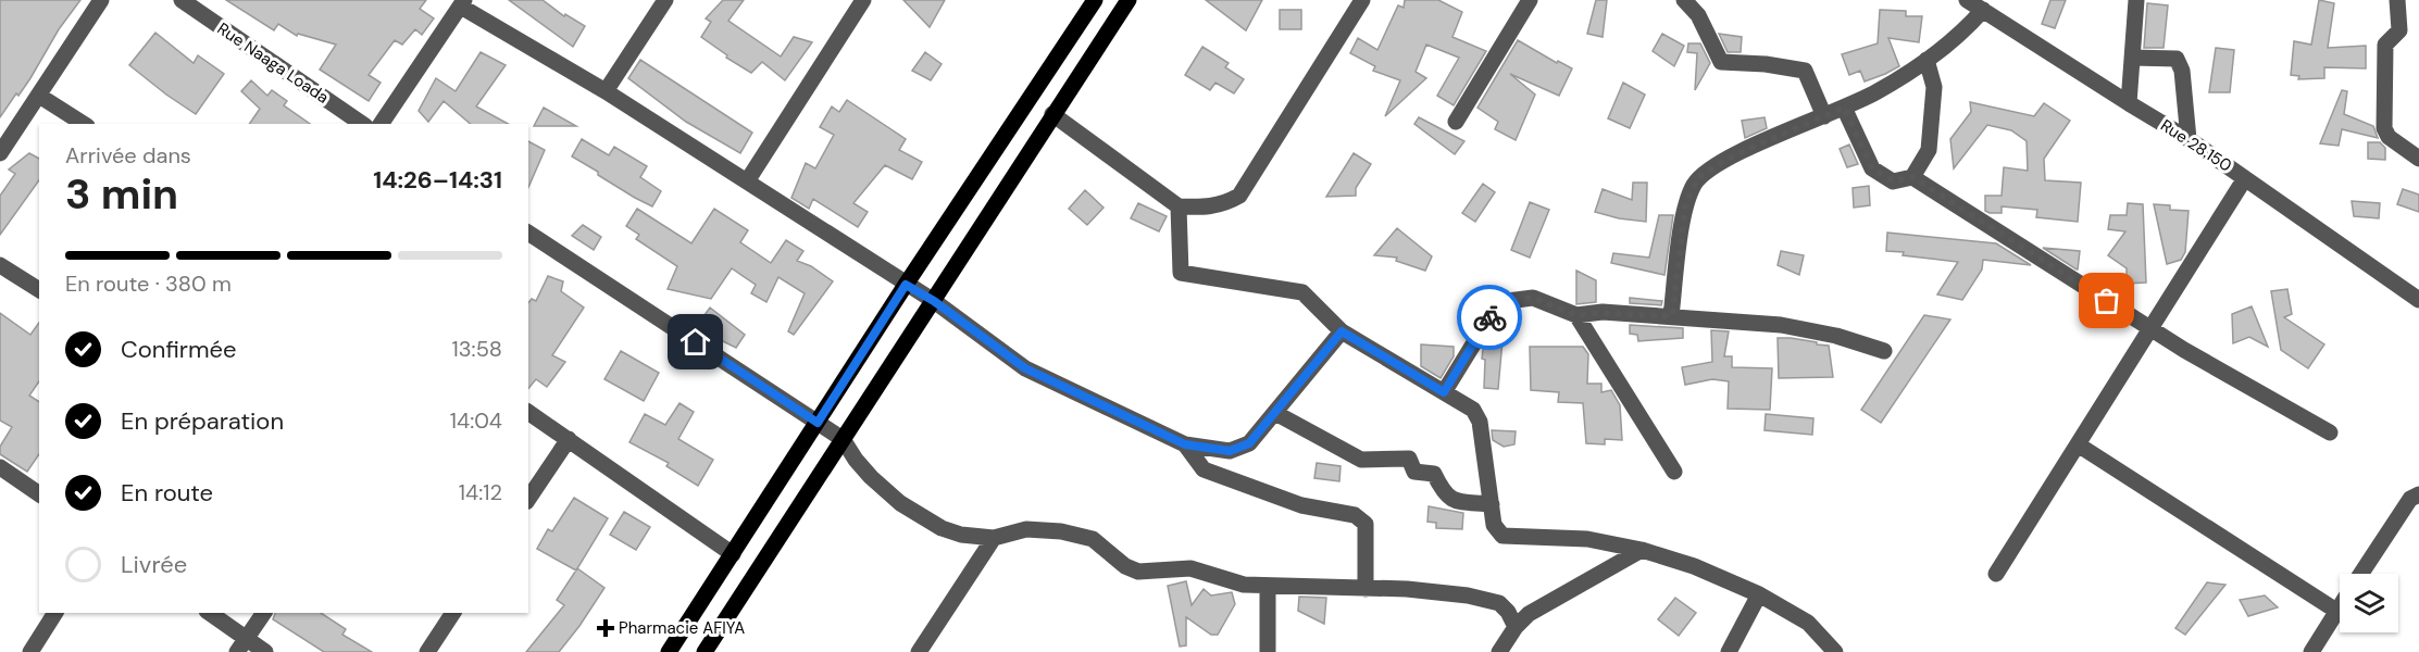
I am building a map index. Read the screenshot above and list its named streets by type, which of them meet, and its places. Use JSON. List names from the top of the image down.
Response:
{
  "streets": {
    "street": ["Rue Naaga Loada", "Rue 28.150"]
  },
  "places": {
    "health": ["Pharmacie AFIYA"]
  },
  "page": {
    "heading": ["3 min", "Arrivée dans", "14:26–14:31"],
    "bar": "En route · 380 m",
    "list": [
      ["Confirmée", "13:58"],
      ["En préparation", "14:04"],
      ["En route", "14:12"],
      "Livrée"
    ]
  }
}
